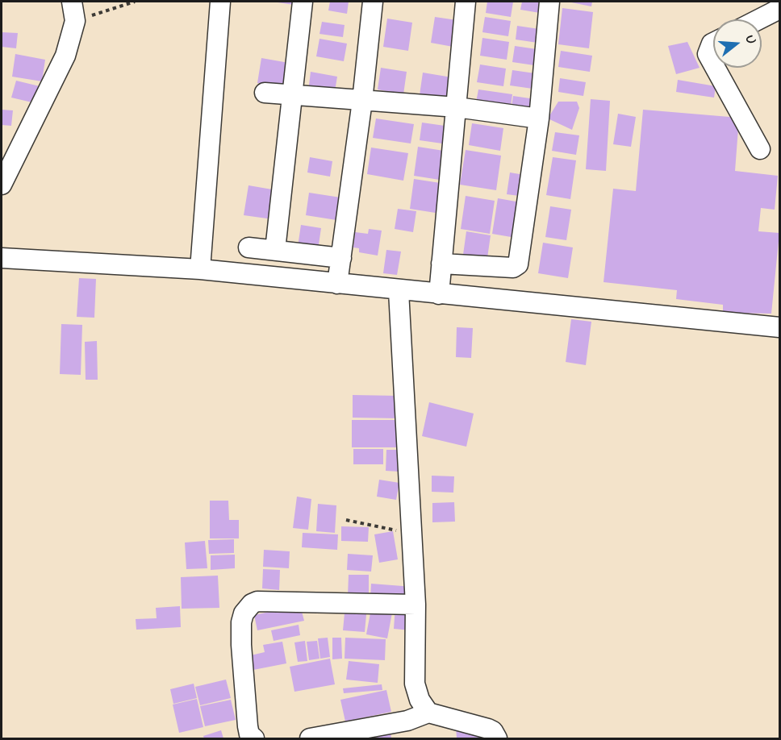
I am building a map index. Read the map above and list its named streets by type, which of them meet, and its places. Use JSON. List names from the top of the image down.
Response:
{
  "north": "right"
}
